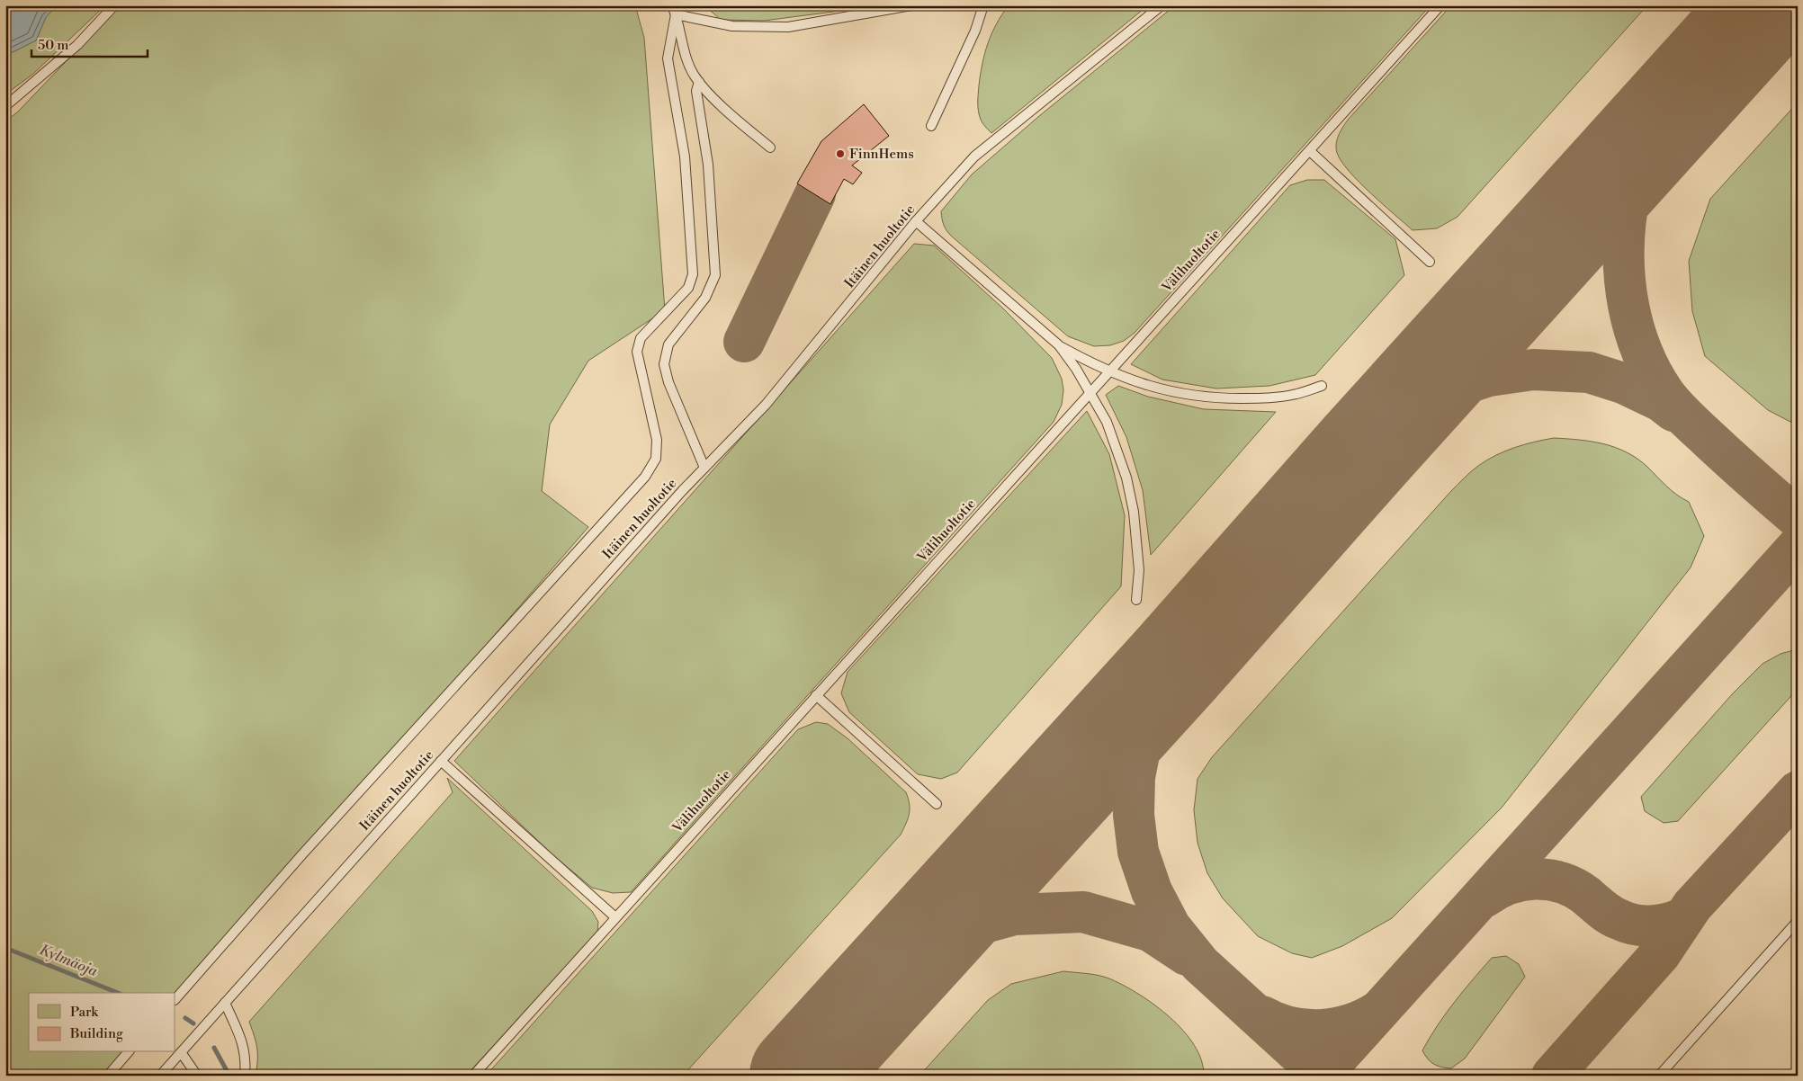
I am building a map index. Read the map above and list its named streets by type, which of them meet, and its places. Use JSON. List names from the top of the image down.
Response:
{
  "streets": {
    "lane": ["Itäinen huoltotie", "Välihuoltotie"]
  },
  "water": ["Kylmäoja"],
  "places": ["FinnHems"],
  "legend": ["Park", "Building"],
  "scale_bar": "50 m"
}
